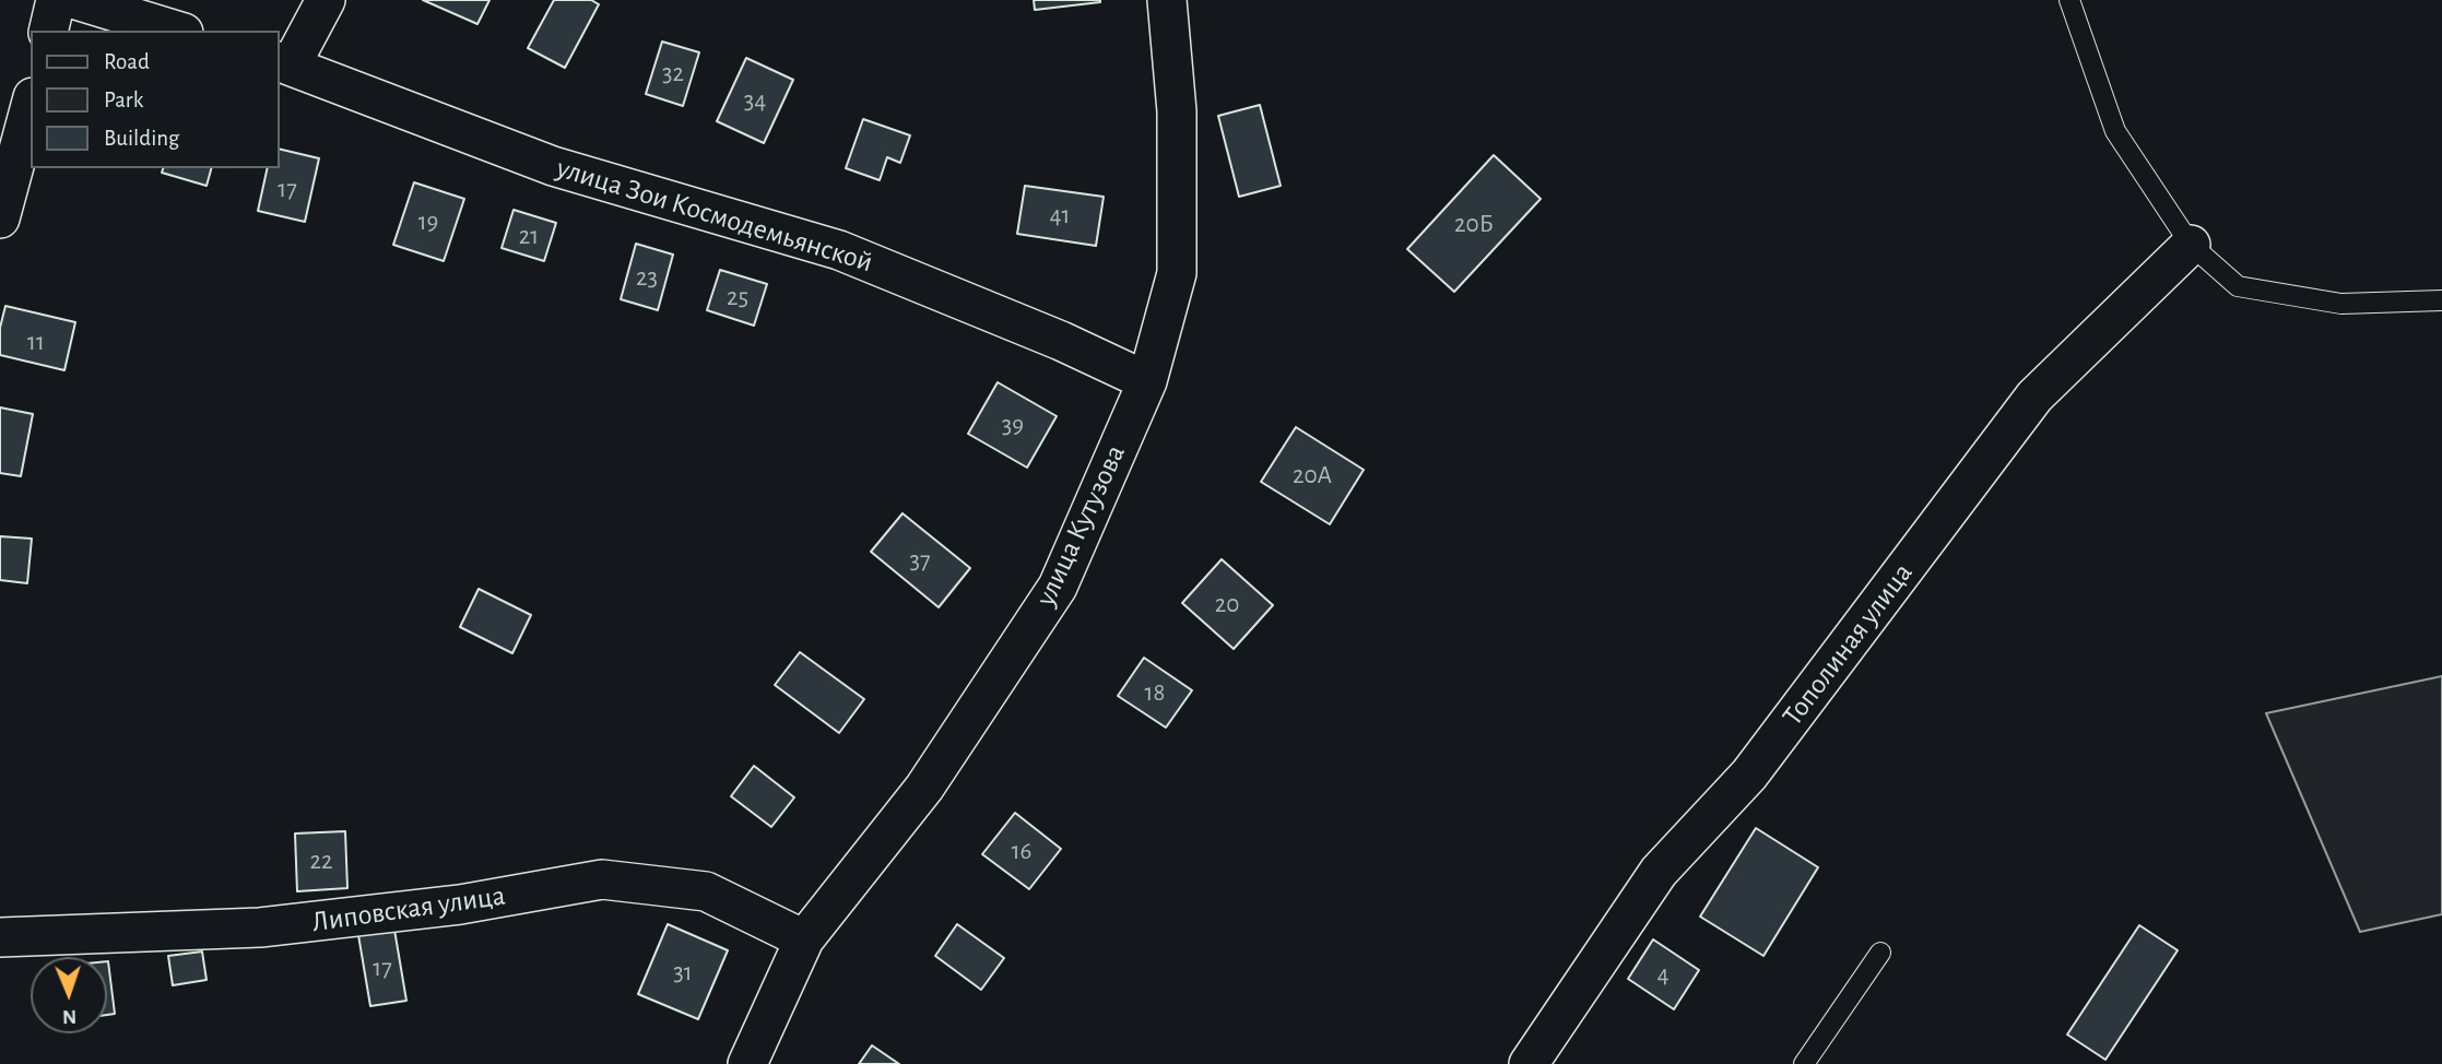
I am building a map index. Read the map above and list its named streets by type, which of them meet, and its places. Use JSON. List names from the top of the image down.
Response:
{
  "streets": {
    "street": [
      "улица Зои Космодемьянской",
      "улица Кутузова",
      "Тополиная улица",
      "Липовская улица"
    ]
  },
  "crossings": [
    ["улица Зои Космодемьянской", "улица Кутузова"],
    ["улица Кутузова", "Липовская улица"]
  ],
  "house_numbers": [
    "32",
    "34",
    "17",
    "41",
    "19",
    "20Б",
    "21",
    "23",
    "25",
    "11",
    "39",
    "20А",
    "37",
    "20",
    "18",
    "16",
    "22",
    "17",
    "31",
    "4"
  ],
  "legend": ["Road", "Park", "Building"],
  "north": "bottom"
}
